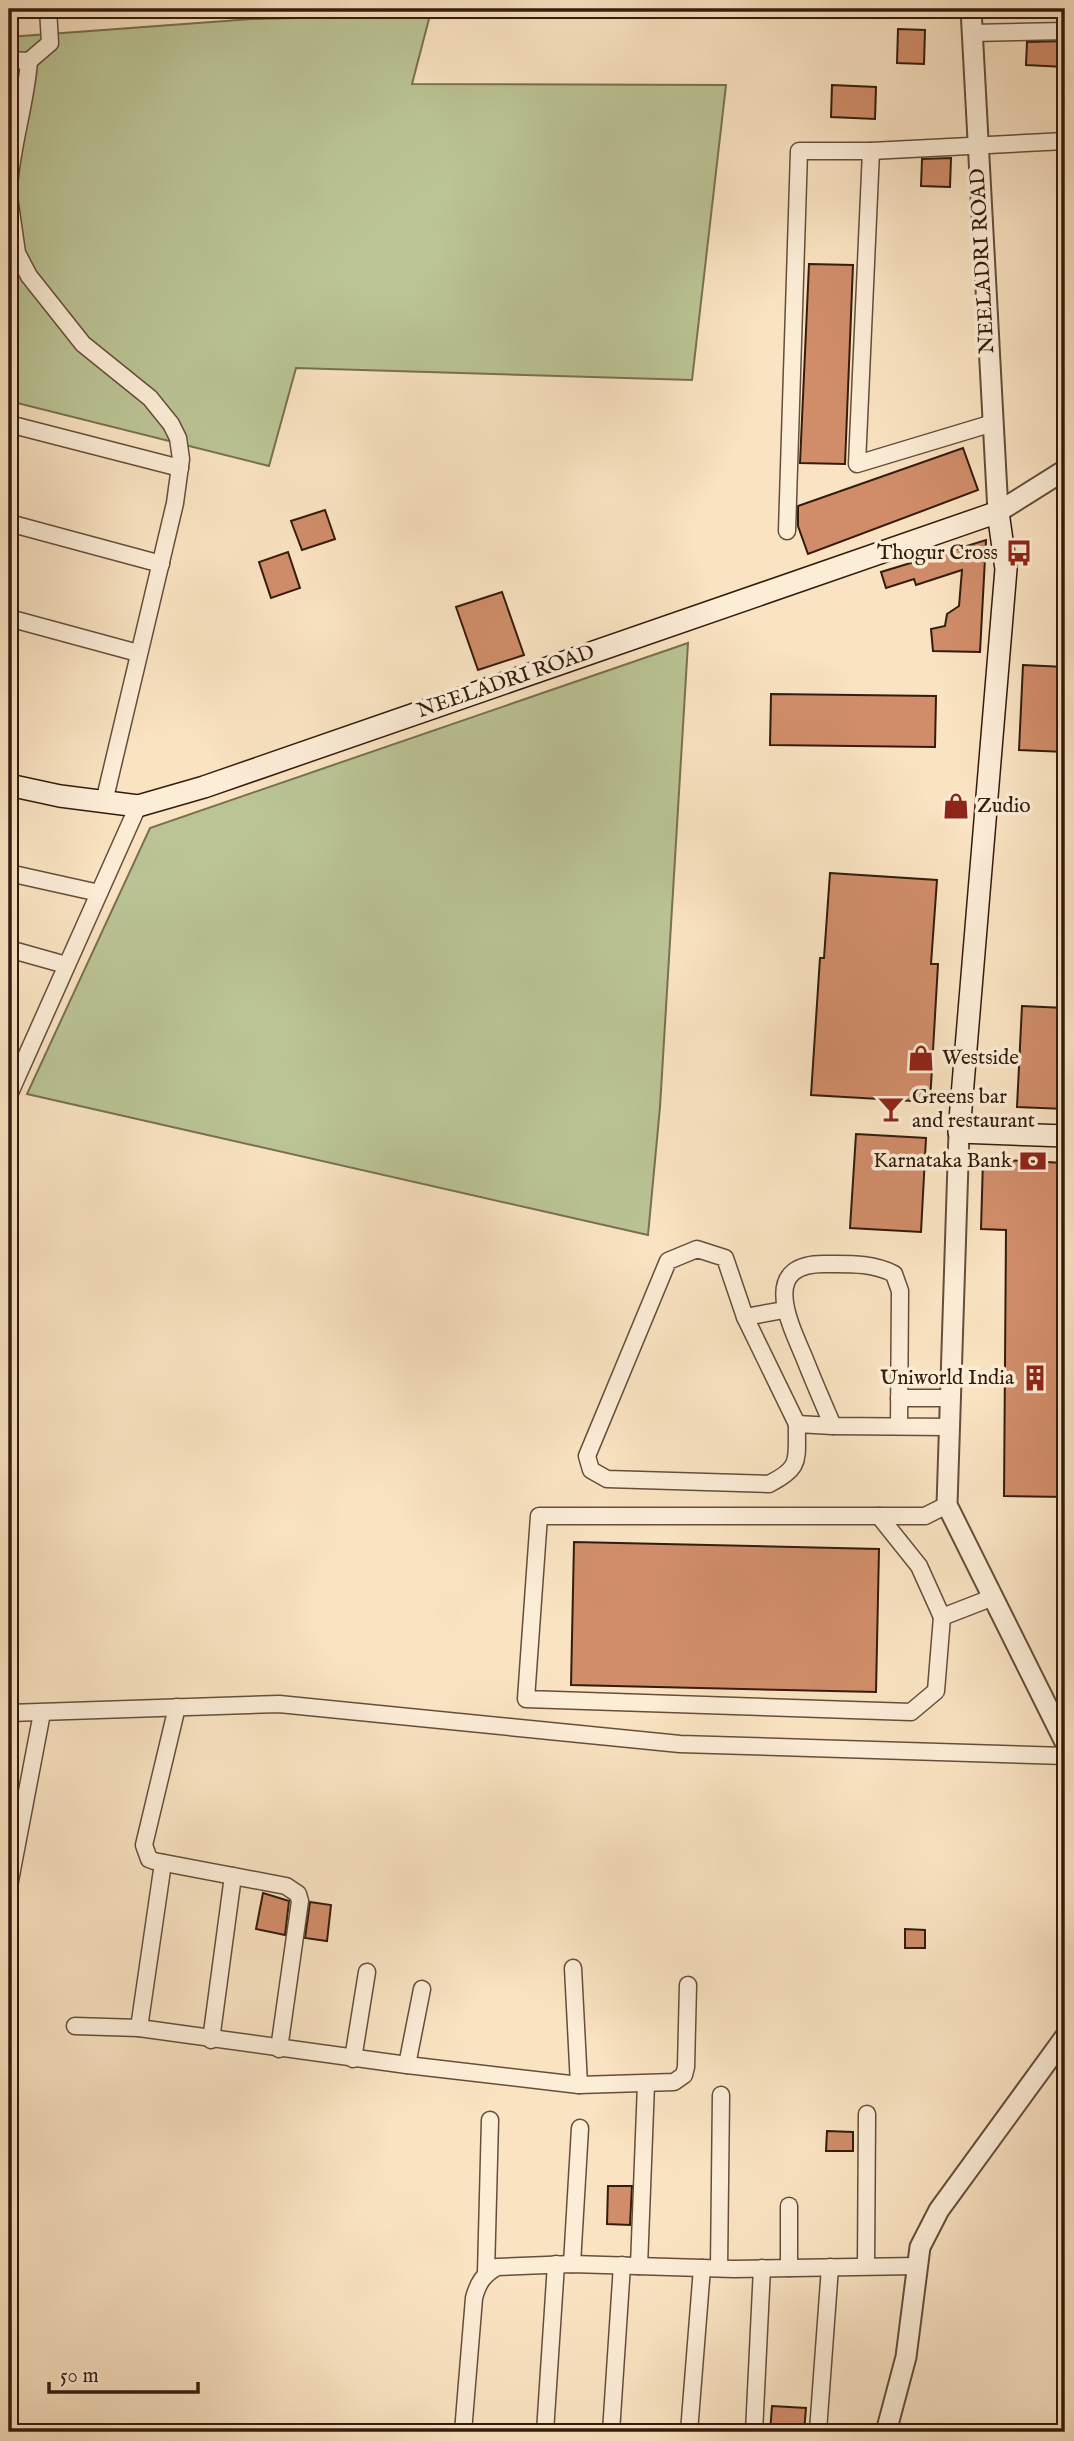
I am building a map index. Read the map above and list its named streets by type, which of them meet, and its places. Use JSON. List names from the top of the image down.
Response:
{
  "streets": {
    "main road": ["NEELADRI ROAD"]
  },
  "places": {
    "bus stop": ["Thogur Cross"],
    "shop": ["Zudio", "Westside"],
    "bar": ["Greens bar and restaurant"],
    "bank": ["Karnataka Bank"],
    "building": ["Uniworld India"]
  },
  "scale_bar": "50 m"
}
